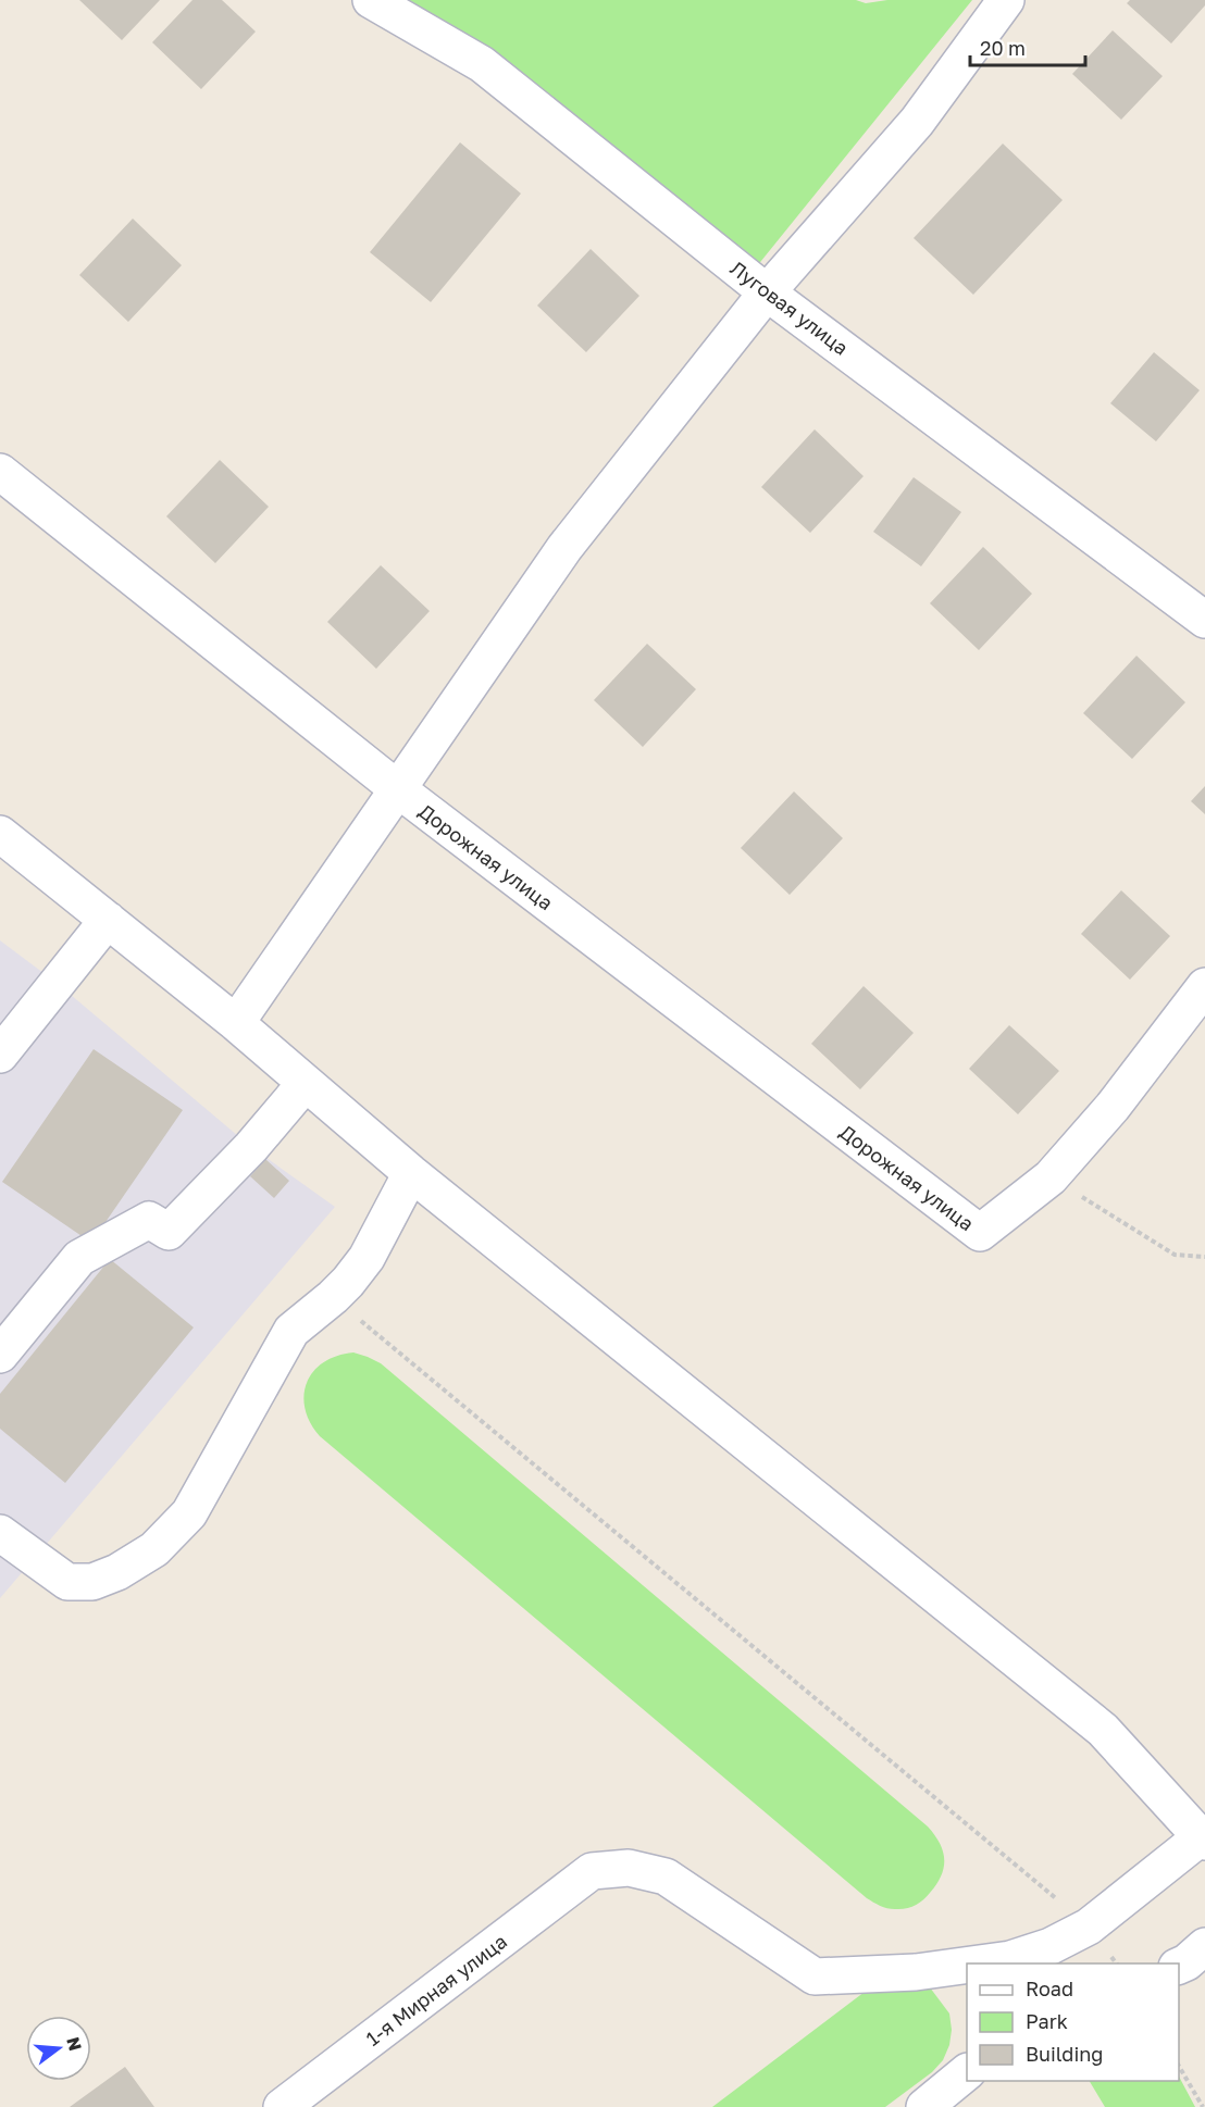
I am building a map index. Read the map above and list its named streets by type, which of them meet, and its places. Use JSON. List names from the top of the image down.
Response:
{
  "streets": {
    "street": ["Луговая улица", "Дорожная улица", "1-я Мирная улица"]
  },
  "legend": ["Road", "Park", "Building"],
  "scale_bar": "20 m",
  "north": "right"
}
